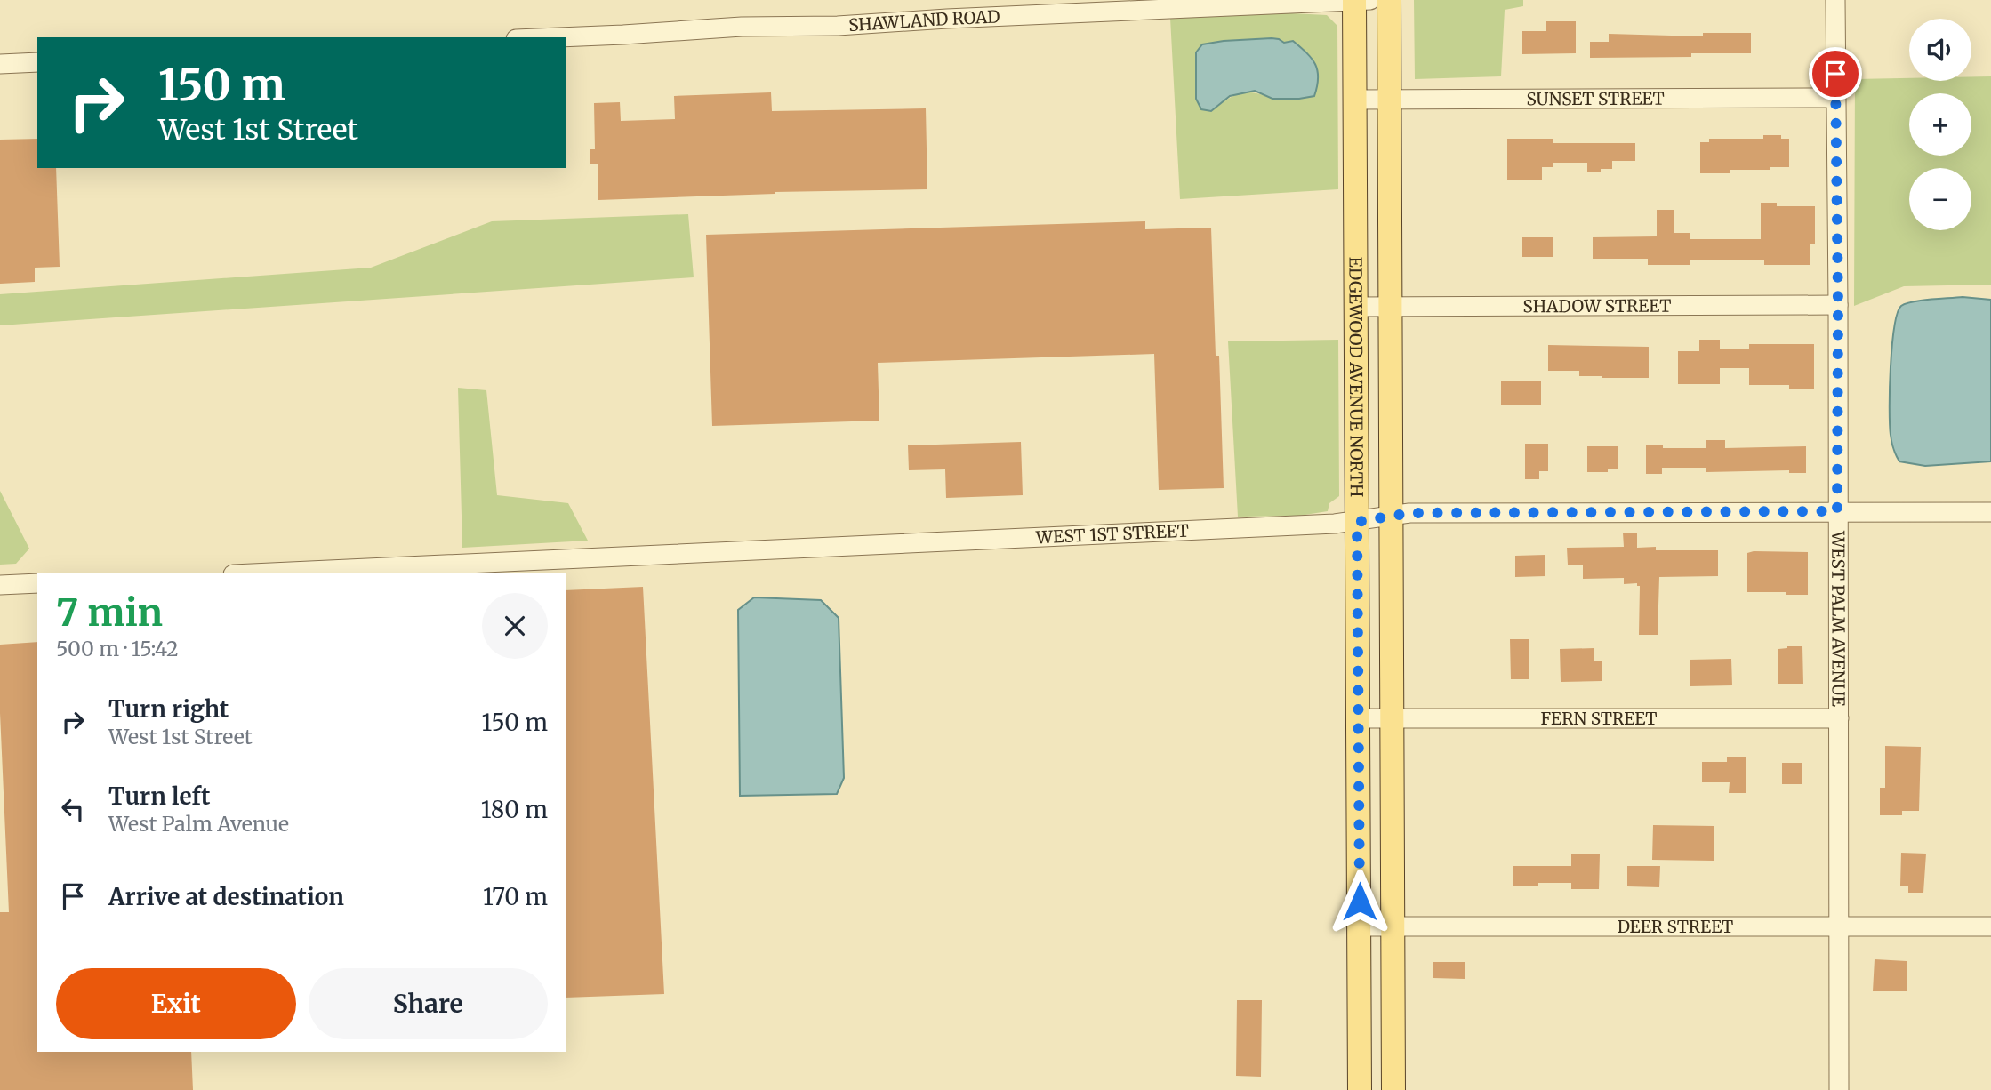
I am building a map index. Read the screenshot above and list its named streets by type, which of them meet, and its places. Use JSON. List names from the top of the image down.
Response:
{
  "streets": {
    "main road": ["EDGEWOOD AVENUE NORTH"],
    "street": [
      "SHAWLAND ROAD",
      "SUNSET STREET",
      "SHADOW STREET",
      "WEST 1ST STREET",
      "WEST PALM AVENUE",
      "FERN STREET",
      "DEER STREET"
    ]
  },
  "crossings": [
    ["SHAWLAND ROAD", "EDGEWOOD AVENUE NORTH"],
    ["SUNSET STREET", "EDGEWOOD AVENUE NORTH"],
    ["SUNSET STREET", "WEST PALM AVENUE"],
    ["SHADOW STREET", "EDGEWOOD AVENUE NORTH"],
    ["SHADOW STREET", "WEST PALM AVENUE"],
    ["EDGEWOOD AVENUE NORTH", "WEST 1ST STREET"],
    ["EDGEWOOD AVENUE NORTH", "FERN STREET"],
    ["EDGEWOOD AVENUE NORTH", "DEER STREET"],
    ["WEST 1ST STREET", "WEST PALM AVENUE"],
    ["WEST PALM AVENUE", "FERN STREET"],
    ["WEST PALM AVENUE", "DEER STREET"]
  ],
  "page": {
    "map_buttons": ["+", "−"],
    "turn": ["150 m", "West 1st Street"],
    "heading": ["7 min", "500 m · 15:42"],
    "list": [
      {
        "name": "Turn right",
        "note": "West 1st Street",
        "value": "150 m"
      },
      {
        "name": "Turn left",
        "note": "West Palm Avenue",
        "value": "180 m"
      },
      {
        "name": "Arrive at destination",
        "value": "170 m"
      }
    ],
    "buttons": ["Exit", "Share"]
  }
}
